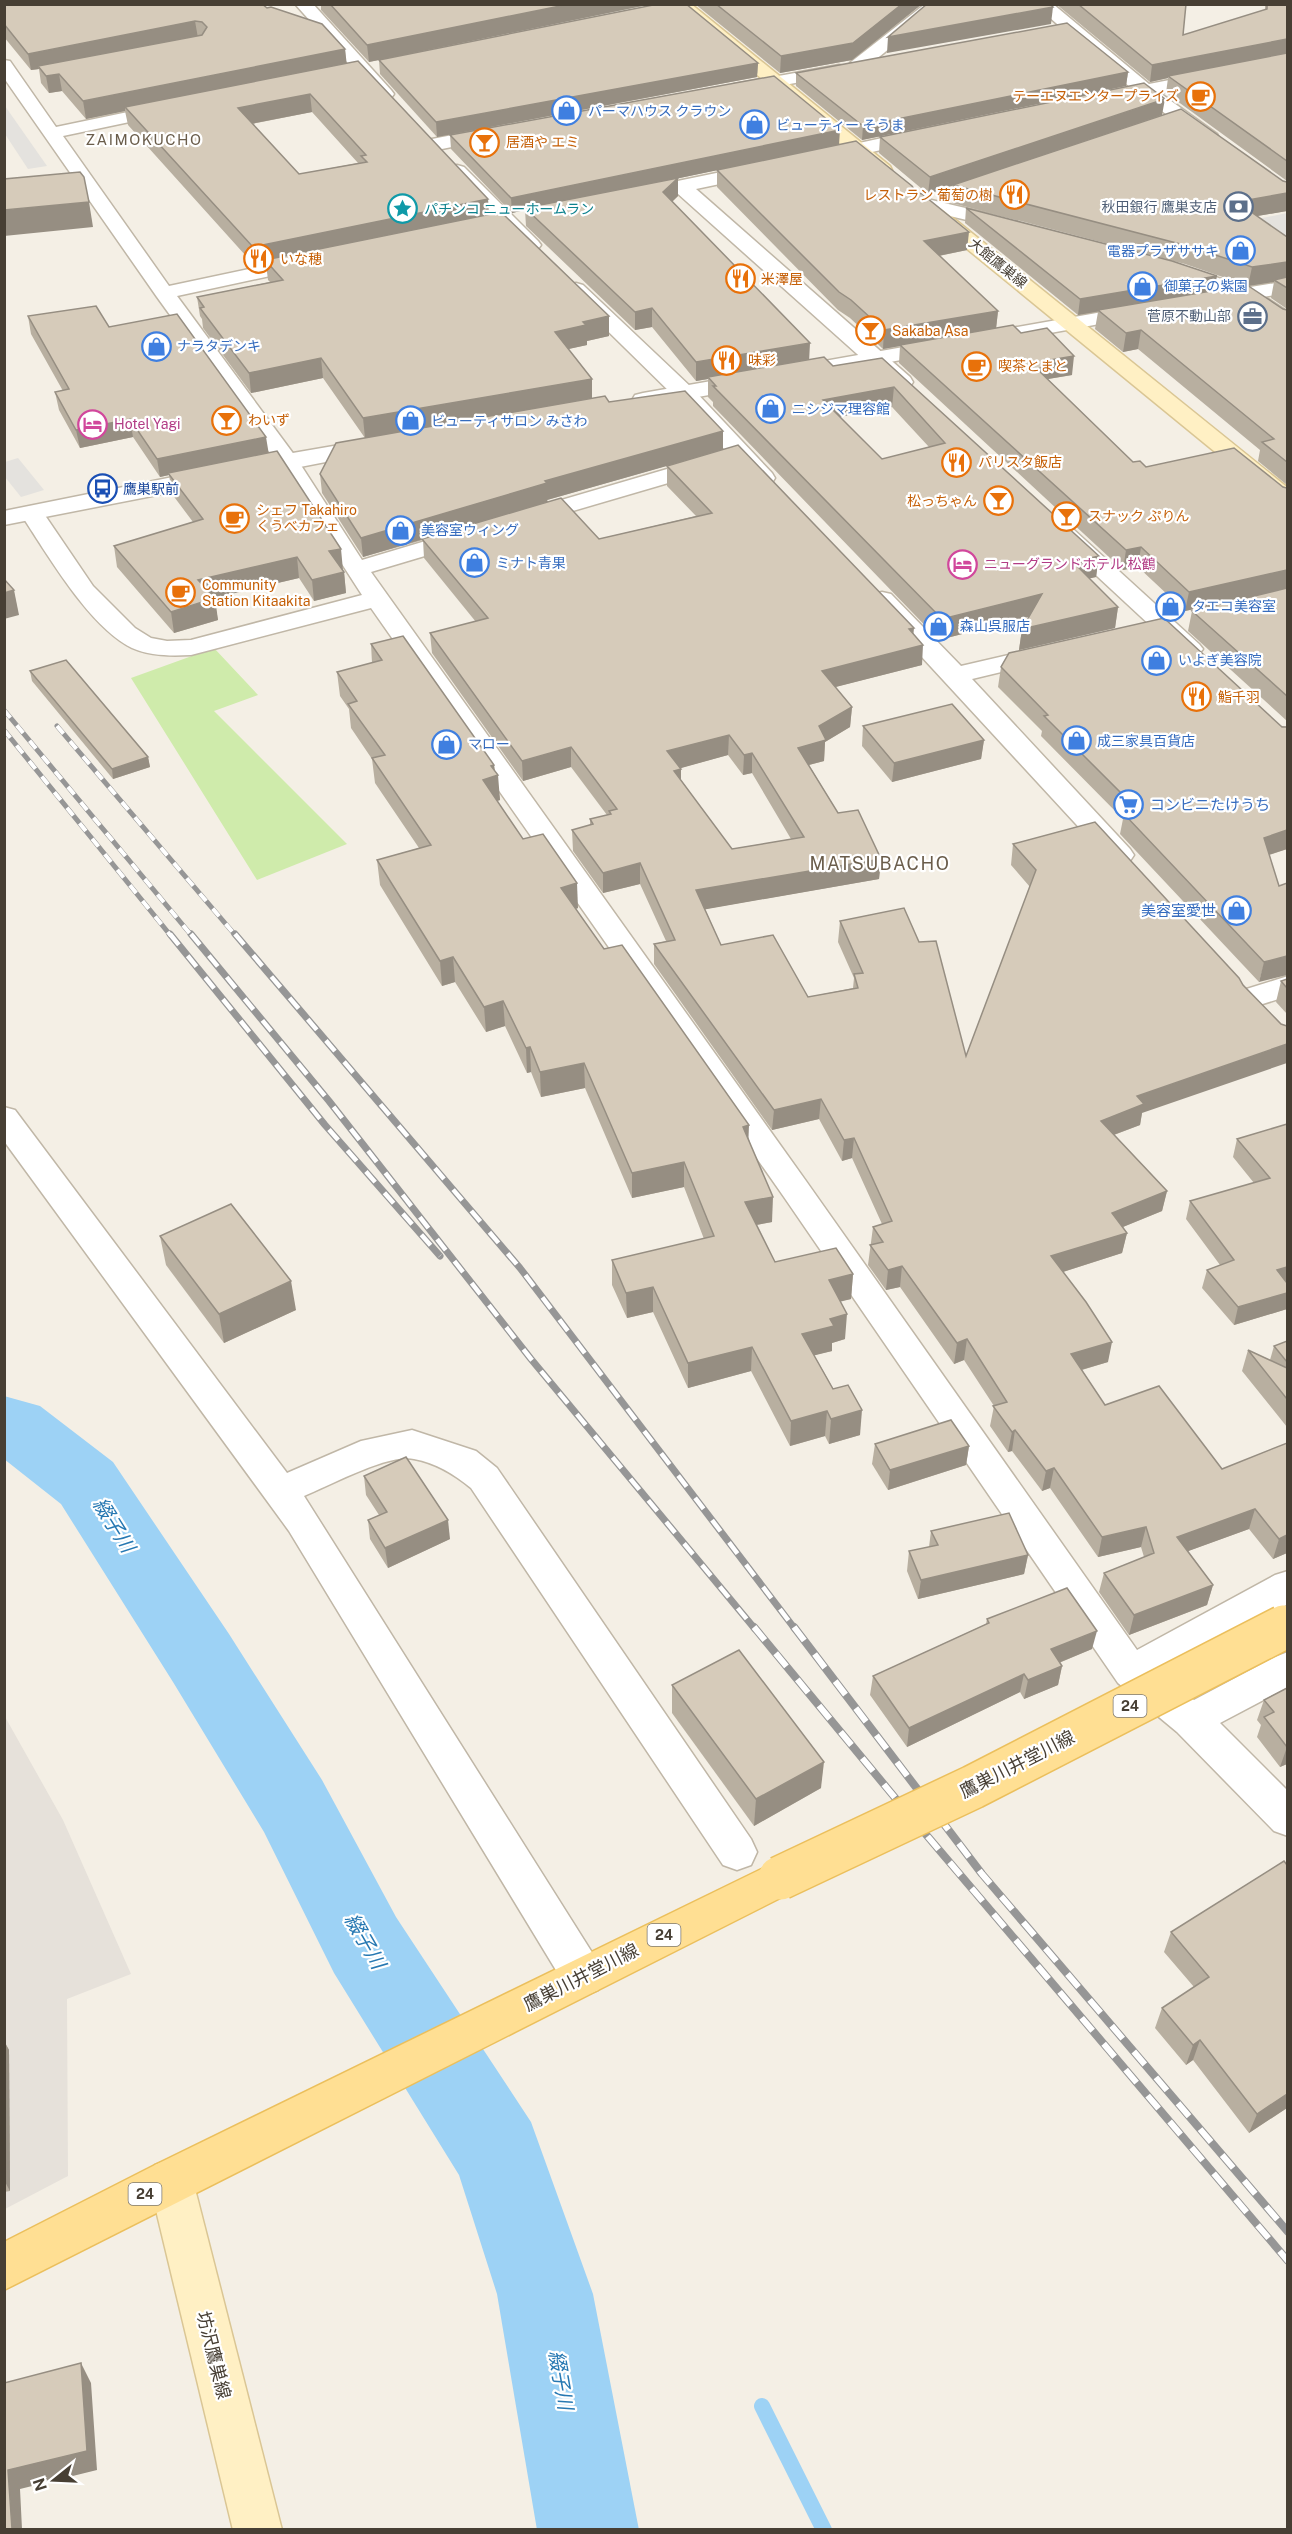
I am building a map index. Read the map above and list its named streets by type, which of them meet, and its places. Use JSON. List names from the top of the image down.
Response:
{
  "streets": {
    "main road": [
      "大館鷹巣線",
      "24",
      "鷹巣川井堂川線",
      "坊沢鷹巣線"
    ]
  },
  "crossings": [
    ["鷹巣川井堂川線", "坊沢鷹巣線"]
  ],
  "districts": ["ZAIMOKUCHO", "MATSUBACHO"],
  "water": ["綴子川"],
  "places": {
    "cafe": [
      "テーエヌエンタープライズ",
      "喫茶とまと",
      "シェフ Takahiro くうべカフェ",
      "Community Station Kitaakita"
    ],
    "shop": [
      "パーマハウス クラウン",
      "ビューティー そうま",
      "電器プラザササキ",
      "御菓子の紫園",
      "ナラタデンキ",
      "ニシジマ理容館",
      "ビューティサロン みさわ",
      "美容室ウィング",
      "ミナト青果",
      "タエコ美容室",
      "森山呉服店",
      "いよぎ美容院",
      "成三家具百貨店",
      "マロー",
      "美容室愛世"
    ],
    "bar": [
      "居酒や エミ",
      "Sakaba Asa",
      "わいず",
      "松っちゃん",
      "スナック ぷりん"
    ],
    "restaurant": [
      "レストラン 葡萄の樹",
      "いな穂",
      "米澤屋",
      "味彩",
      "パリスタ飯店",
      "鮨千羽"
    ],
    "bank": ["秋田銀行 鷹巣支店"],
    "place": ["パチンコ ニューホームラン"],
    "office": ["菅原不動山部"],
    "hotel": ["Hotel Yagi", "ニューグランドホテル 松鶴"],
    "bus stop": ["鷹巣駅前"],
    "supermarket": ["コンビニたけうち"]
  },
  "north": "left"
}
